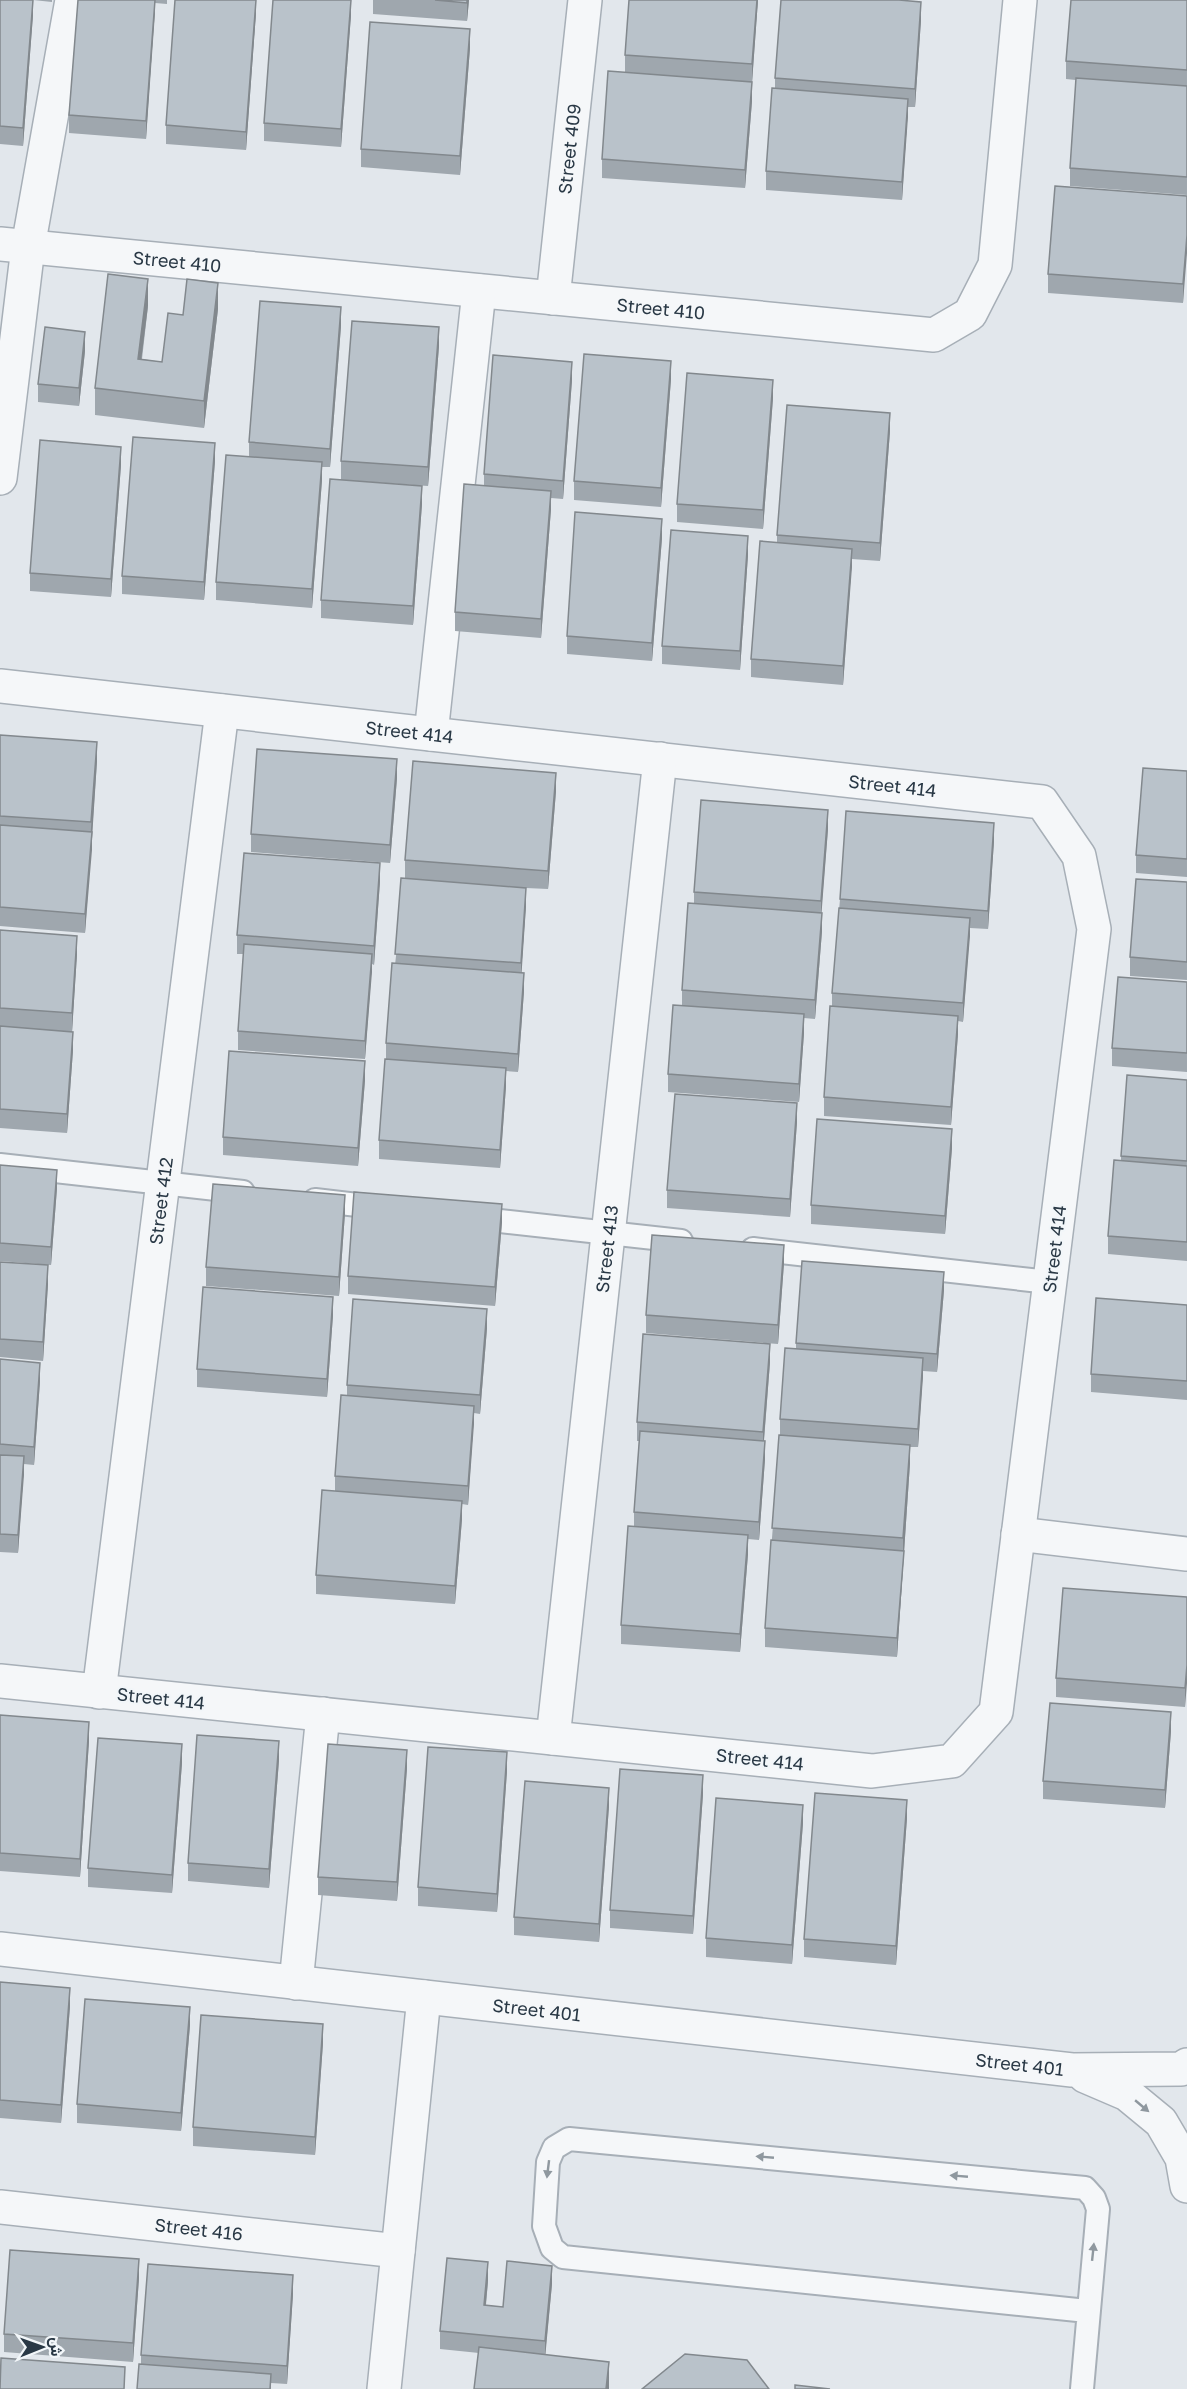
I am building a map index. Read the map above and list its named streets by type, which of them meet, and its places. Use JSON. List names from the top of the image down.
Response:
{
  "streets": {
    "street": [
      "Street 409",
      "Street 410",
      "Street 414",
      "Street 412",
      "Street 413",
      "Street 401",
      "Street 416"
    ]
  },
  "crossings": [
    ["Street 409", "Street 410"],
    ["Street 414", "Street 412"],
    ["Street 414", "Street 413"]
  ],
  "north": "right"
}
